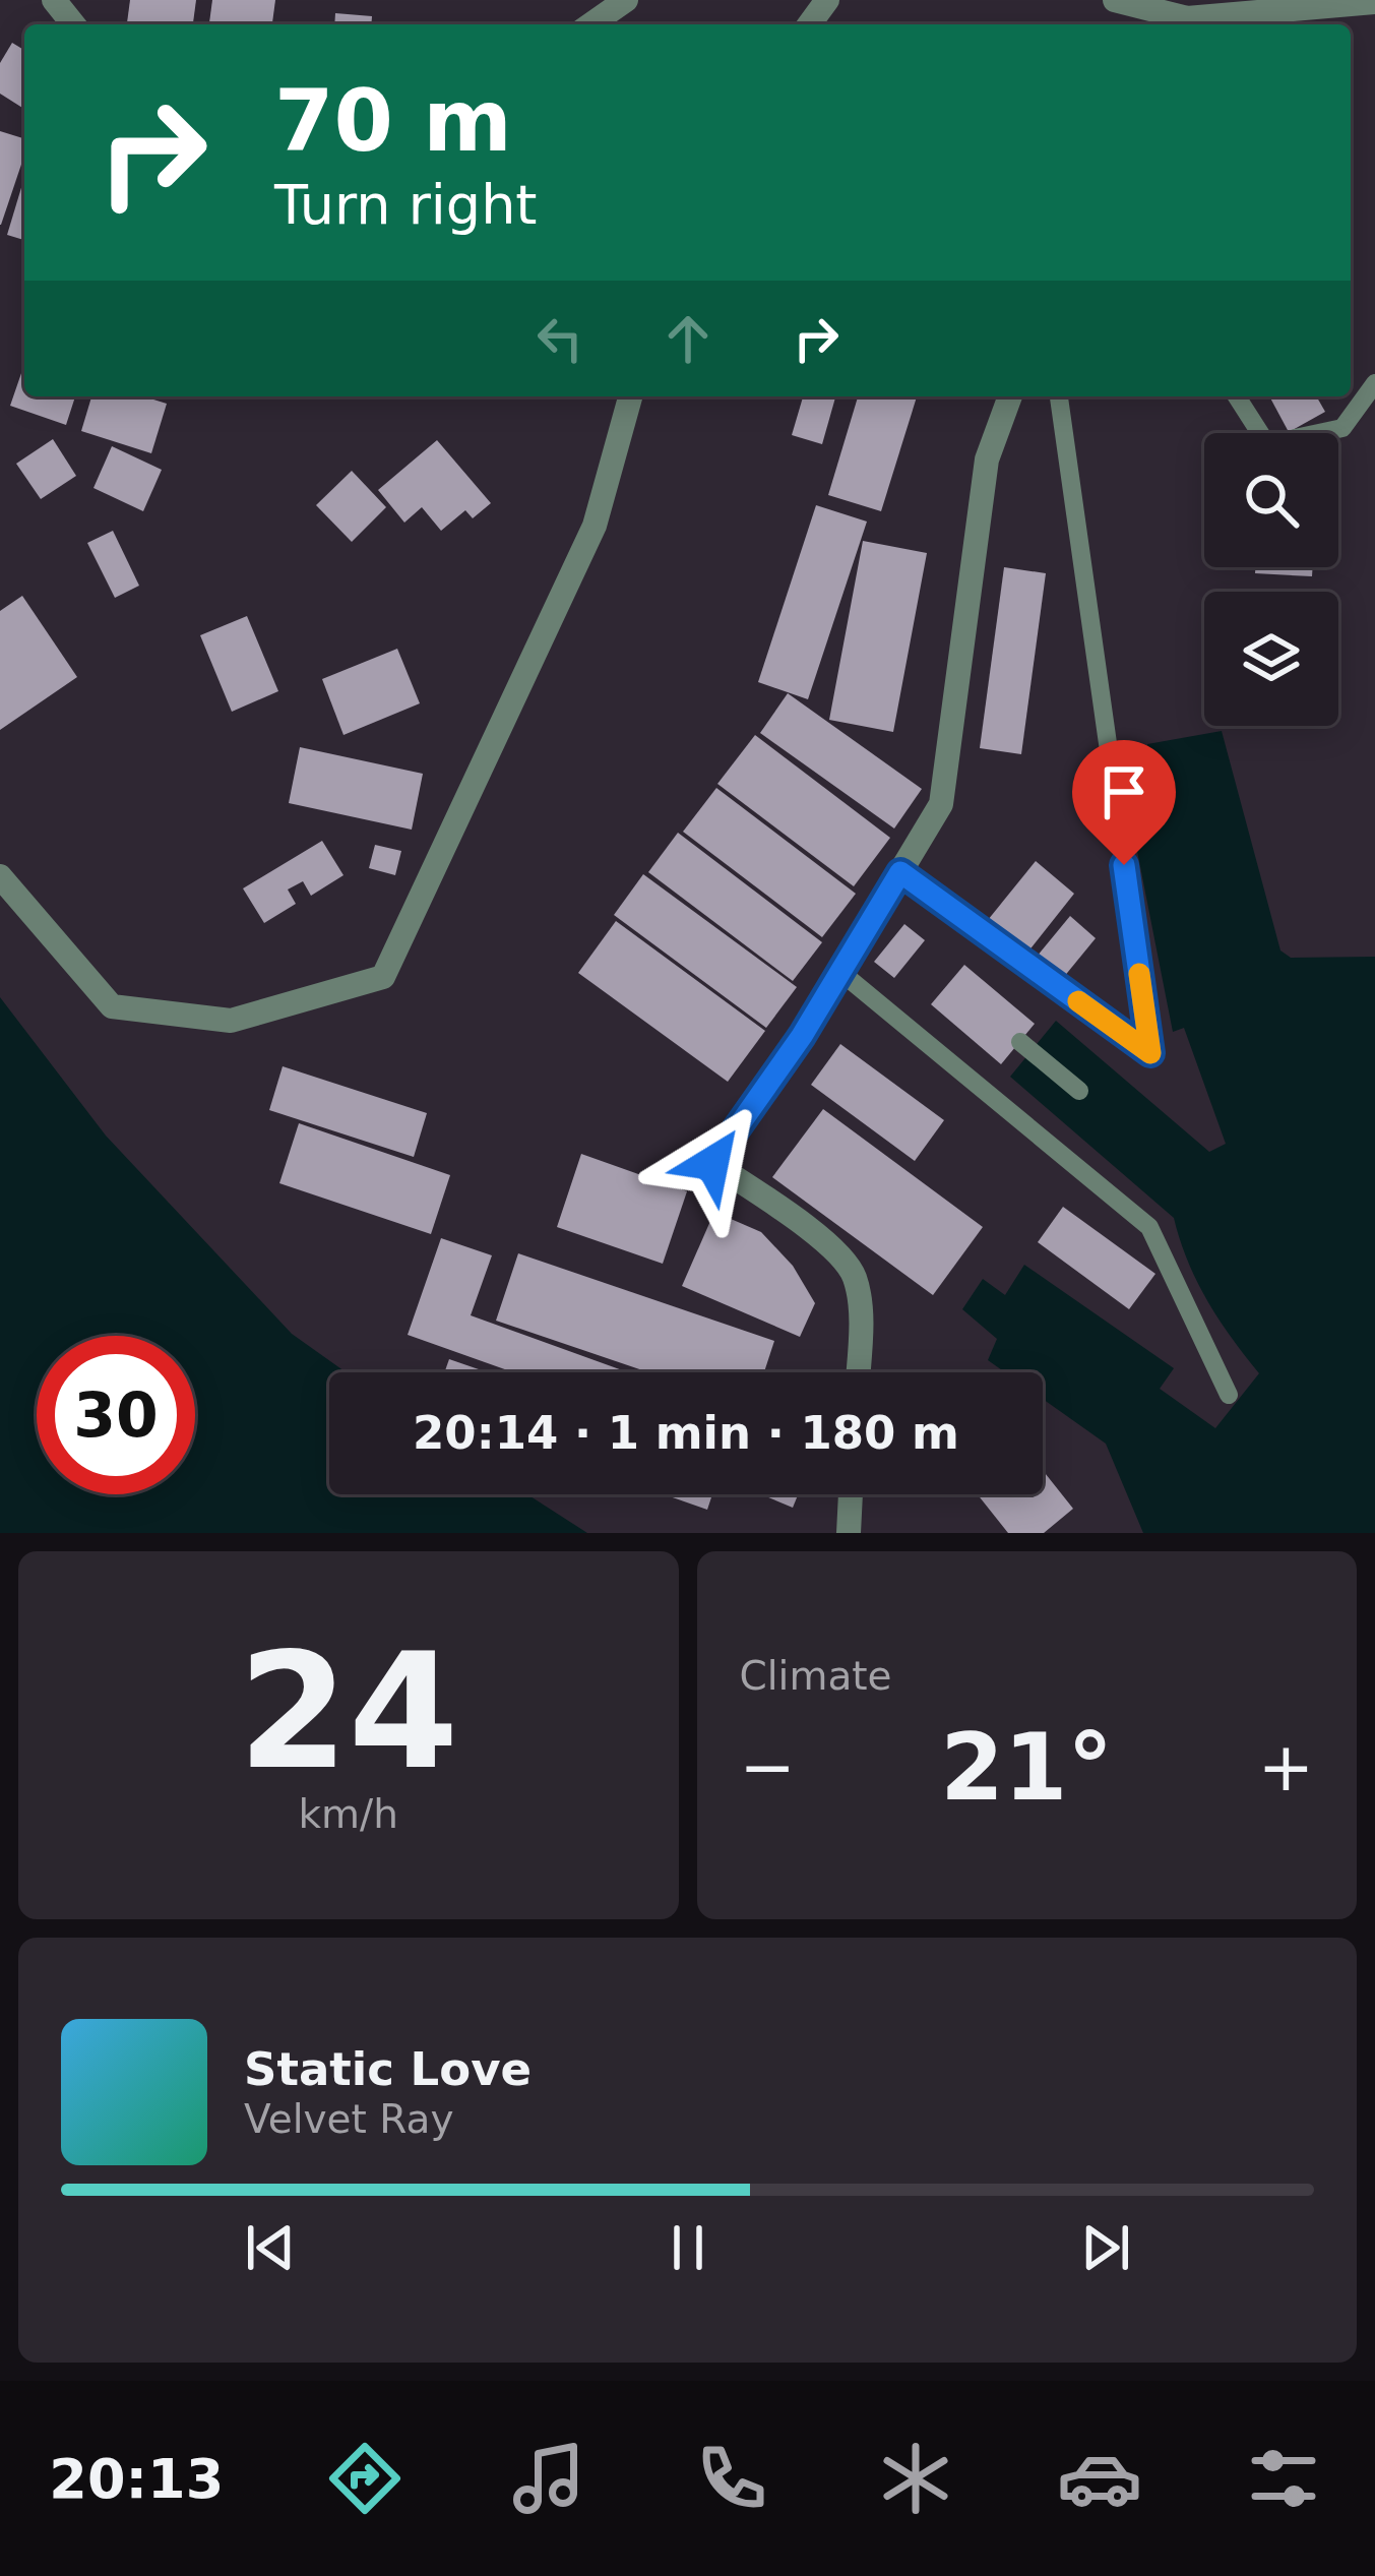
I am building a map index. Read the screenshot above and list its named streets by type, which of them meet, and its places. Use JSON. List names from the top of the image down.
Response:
{
  "page": {
    "turn": ["70 m", "Turn right"],
    "limit": "30",
    "trip": "20:14 · 1 min · 180 m",
    "tile": [
      ["24", "km/h"],
      "Climate"
    ],
    "heat": ["−", "21°", "+"],
    "song": ["Static Love", "Velvet Ray"],
    "tabs": "20:13"
  }
}
